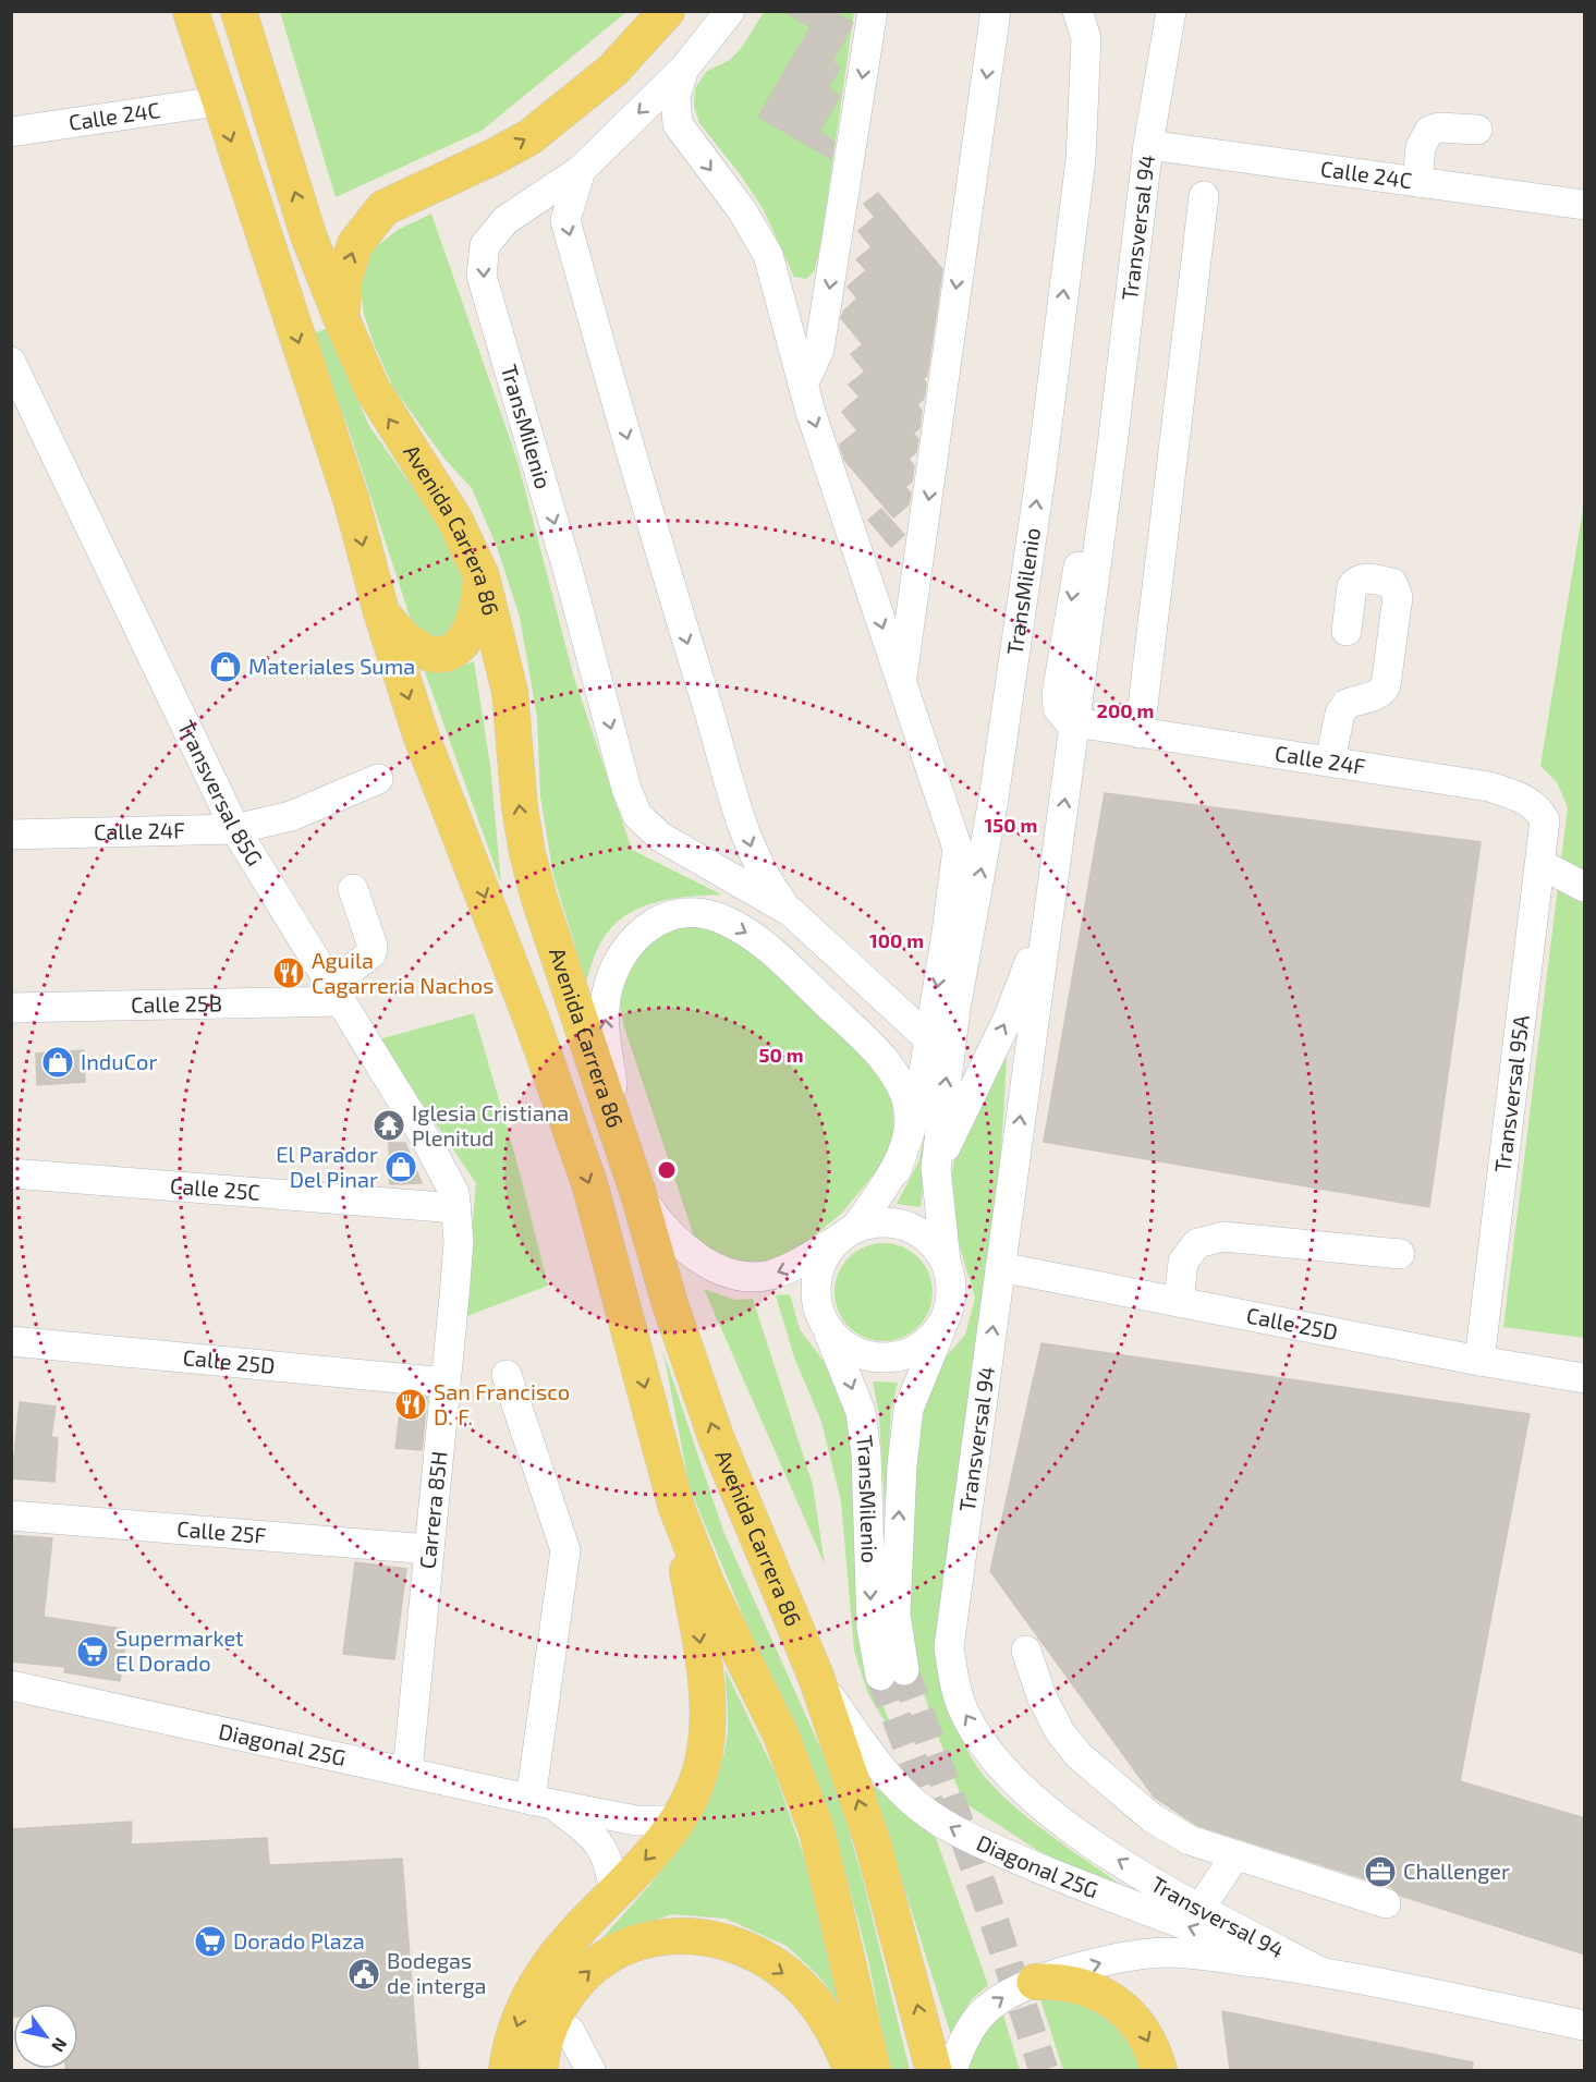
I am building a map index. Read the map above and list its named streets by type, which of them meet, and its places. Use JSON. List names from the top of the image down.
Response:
{
  "streets": {
    "main road": ["Avenida Carrera 86"],
    "street": [
      "Calle 24C",
      "Transversal 94",
      "TransMilenio",
      "Calle 24F",
      "Transversal 85G",
      "Calle 25B",
      "Transversal 95A",
      "Calle 25C",
      "Calle 25D",
      "Carrera 85H",
      "Calle 25F",
      "Diagonal 25G"
    ]
  },
  "crossings": [
    ["Calle 24C", "Transversal 94"],
    ["Calle 24C", "Avenida Carrera 86"],
    ["Transversal 94", "Calle 24F"],
    ["Transversal 94", "Calle 25D"],
    ["Transversal 94", "Diagonal 25G"],
    ["TransMilenio", "Avenida Carrera 86"],
    ["Avenida Carrera 86", "Diagonal 25G"],
    ["Calle 24F", "Transversal 85G"],
    ["Calle 24F", "Transversal 95A"],
    ["Transversal 85G", "Calle 25B"],
    ["Transversal 85G", "Calle 25C"],
    ["Transversal 85G", "Carrera 85H"],
    ["Transversal 95A", "Calle 25D"],
    ["Calle 25C", "Carrera 85H"],
    ["Calle 25D", "Carrera 85H"],
    ["Carrera 85H", "Calle 25F"],
    ["Carrera 85H", "Diagonal 25G"]
  ],
  "one_way": ["Transversal 94"],
  "places": {
    "shop": ["Materiales Suma", "InduCor", "El Parador Del Pinar"],
    "restaurant": ["Aguila Cagarreria Nachos", "San Francisco D. F."],
    "temple": ["Iglesia Cristiana Plenitud"],
    "supermarket": ["Supermarket El Dorado", "Dorado Plaza"],
    "office": ["Challenger"],
    "public building": ["Bodegas de interga"]
  },
  "north": "bottom right",
  "rings": [
    "200 m",
    "150 m",
    "100 m",
    "50 m"
  ]
}
